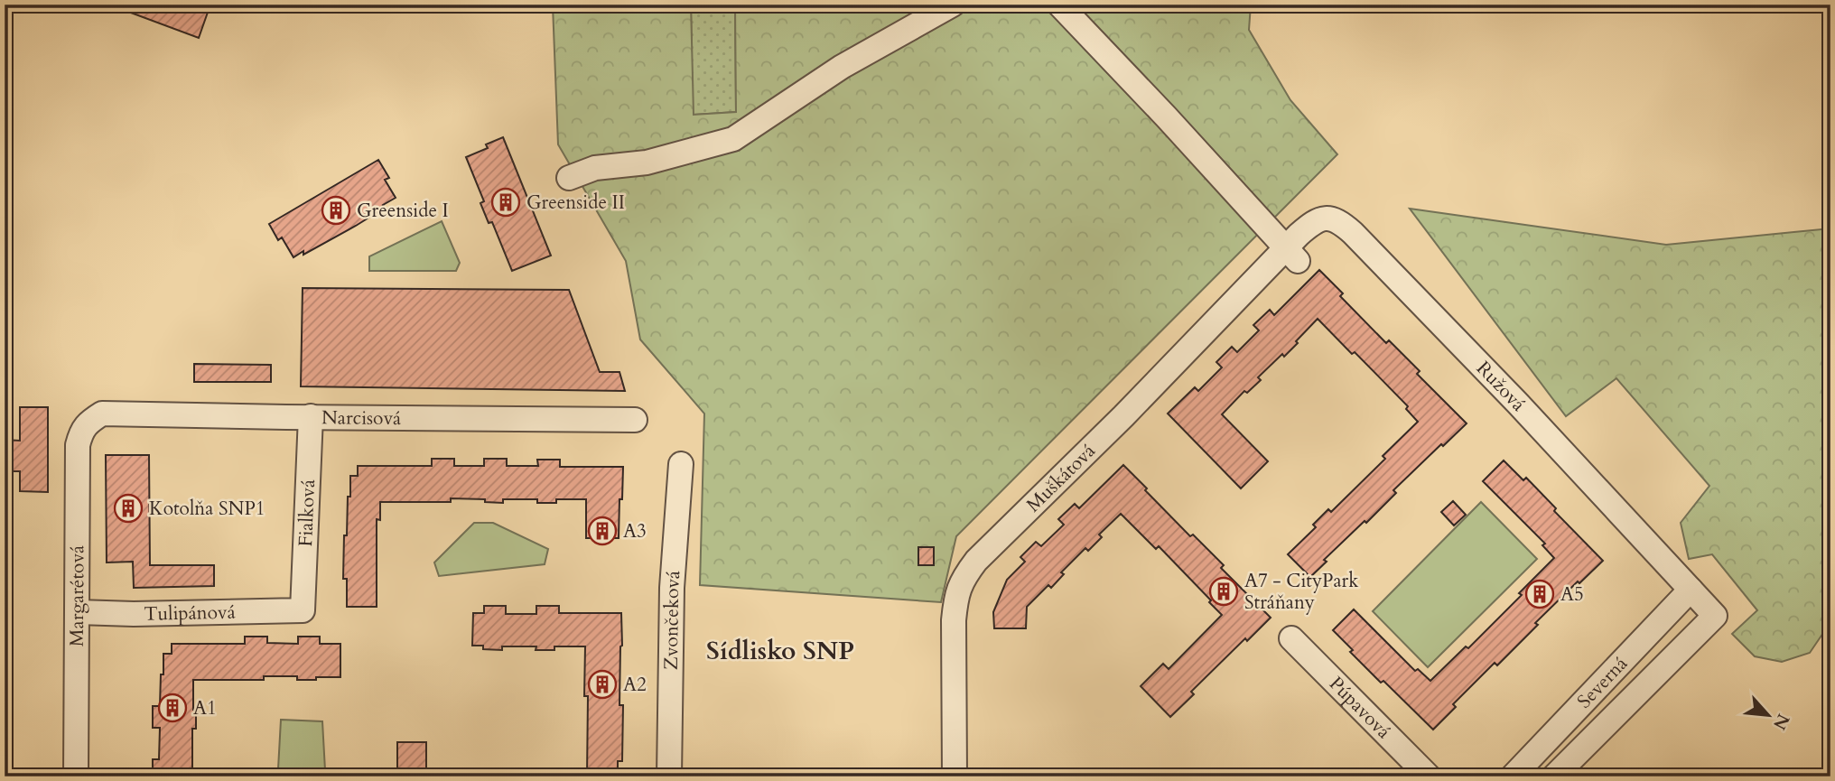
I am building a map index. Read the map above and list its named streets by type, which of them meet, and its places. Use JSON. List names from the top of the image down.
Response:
{
  "streets": {
    "street": [
      "Ružová",
      "Narcisová",
      "Muškátová",
      "Fialková",
      "Margarétová",
      "Tulipánová",
      "Zvončeková",
      "Severná",
      "Púpavová"
    ]
  },
  "crossings": [
    ["Ružová", "Muškátová"],
    ["Ružová", "Severná"],
    ["Narcisová", "Fialková"],
    ["Narcisová", "Margarétová"],
    ["Fialková", "Tulipánová"],
    ["Margarétová", "Tulipánová"]
  ],
  "districts": ["Sídlisko SNP"],
  "places": {
    "building": [
      "Greenside II",
      "Greenside I",
      "Kotolňa SNP1",
      "A3",
      "A7 - CityPark Stráňany",
      "A5",
      "A2",
      "A1"
    ]
  },
  "north": "bottom right"
}
